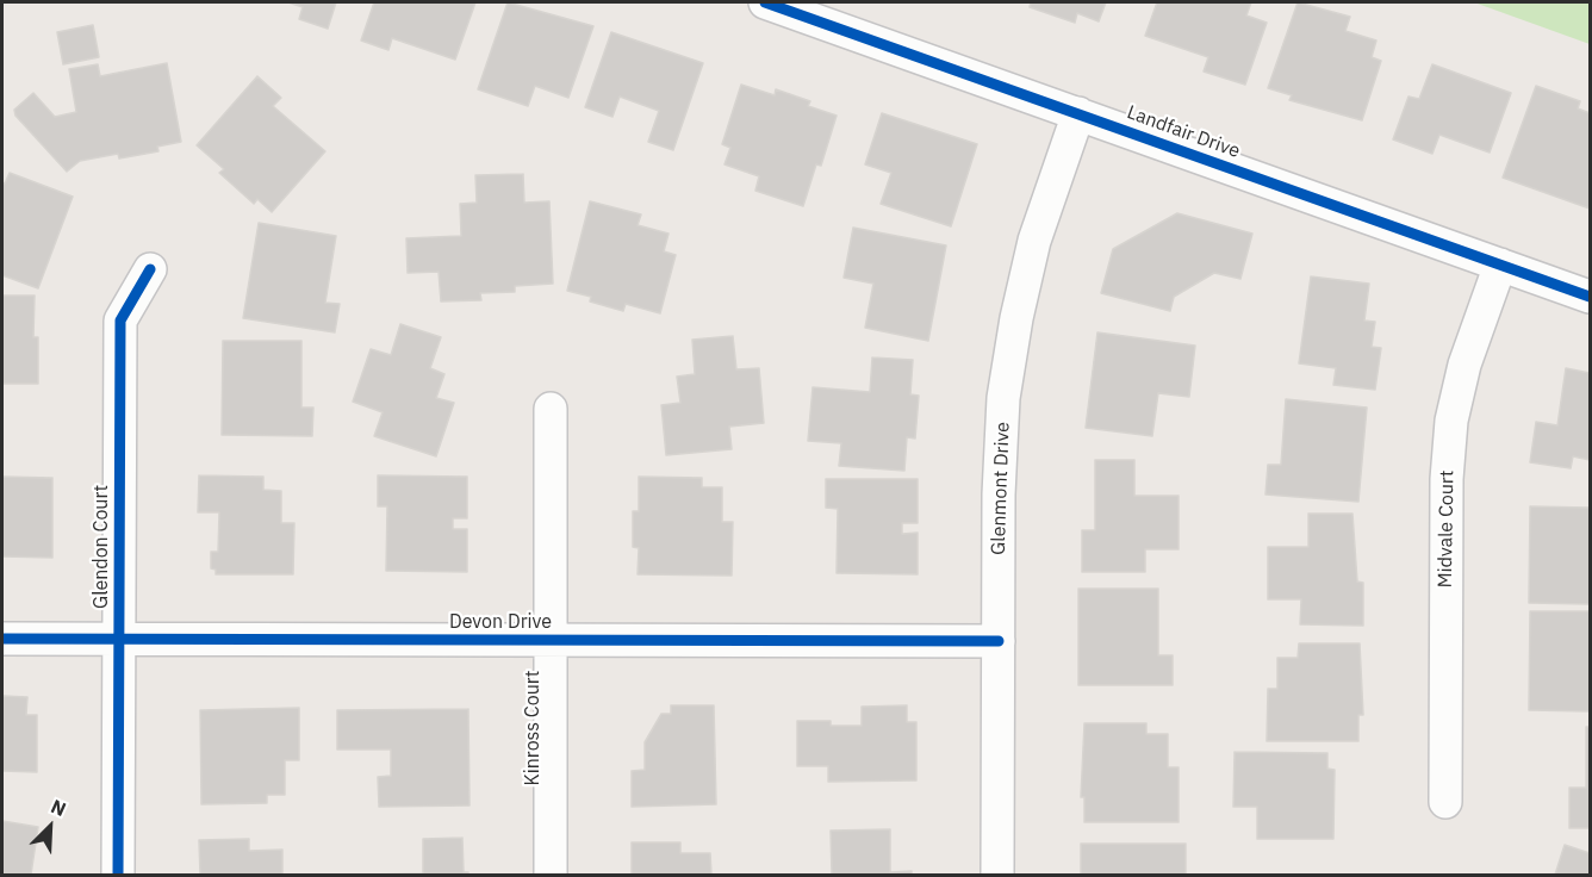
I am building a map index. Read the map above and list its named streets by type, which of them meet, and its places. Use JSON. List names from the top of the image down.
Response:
{
  "streets": {
    "street": [
      "Landfair Drive",
      "Glenmont Drive",
      "Midvale Court",
      "Glendon Court",
      "Devon Drive",
      "Kinross Court"
    ]
  },
  "crossings": [
    ["Landfair Drive", "Glenmont Drive"],
    ["Landfair Drive", "Midvale Court"],
    ["Glenmont Drive", "Devon Drive"],
    ["Glendon Court", "Devon Drive"],
    ["Devon Drive", "Kinross Court"]
  ],
  "north": "top right"
}
